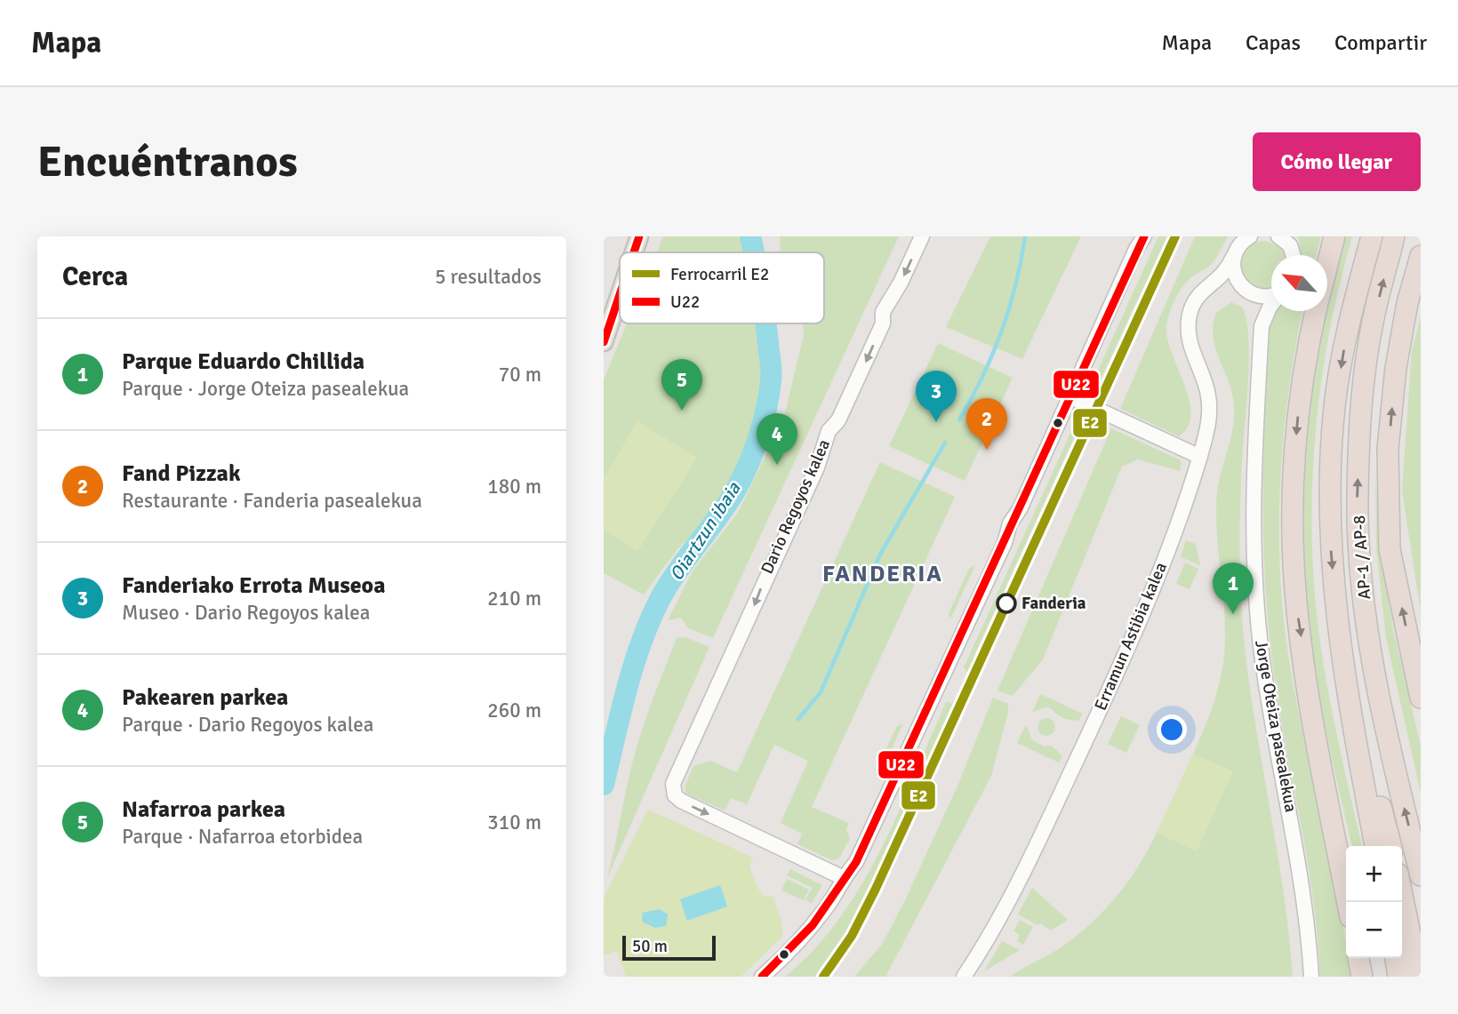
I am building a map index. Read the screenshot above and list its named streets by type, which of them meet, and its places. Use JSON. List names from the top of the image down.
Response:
{
  "streets": {
    "highway": ["AP-1 / AP-8"],
    "street": ["Dario Regoyos kalea", "Erramun Astibia kalea", "Jorge Oteiza pasealekua"]
  },
  "crossings": [
    ["Erramun Astibia kalea", "Jorge Oteiza pasealekua"]
  ],
  "one_way": ["Dario Regoyos kalea"],
  "districts": ["FANDERIA"],
  "water": ["Oiartzun ibaia"],
  "places": ["Fanderia"],
  "lines": ["rail line E2", "transit line U22"],
  "legend": ["Ferrocarril E2", "U22"],
  "scale_bar": "50 m",
  "north": "top left",
  "page": {
    "header": "Mapa",
    "nav": ["Mapa", "Capas", "Compartir"],
    "buttons": "Cómo llegar",
    "title": "Encuéntranos",
    "heading": ["Cerca", "5 resultados"],
    "list": [
      {
        "mark": "1",
        "name": "Parque Eduardo Chillida",
        "note": "Parque · Jorge Oteiza pasealekua",
        "value": "70 m"
      },
      {
        "mark": "2",
        "name": "Fand Pizzak",
        "note": "Restaurante · Fanderia pasealekua",
        "value": "180 m"
      },
      {
        "mark": "3",
        "name": "Fanderiako Errota Museoa",
        "note": "Museo · Dario Regoyos kalea",
        "value": "210 m"
      },
      {
        "mark": "4",
        "name": "Pakearen parkea",
        "note": "Parque · Dario Regoyos kalea",
        "value": "260 m"
      },
      {
        "mark": "5",
        "name": "Nafarroa parkea",
        "note": "Parque · Nafarroa etorbidea",
        "value": "310 m"
      }
    ],
    "pins": [
      "5",
      "3",
      "2",
      "4",
      "1"
    ],
    "map_buttons": ["+", "−"],
    "scale": "50 m"
  }
}
